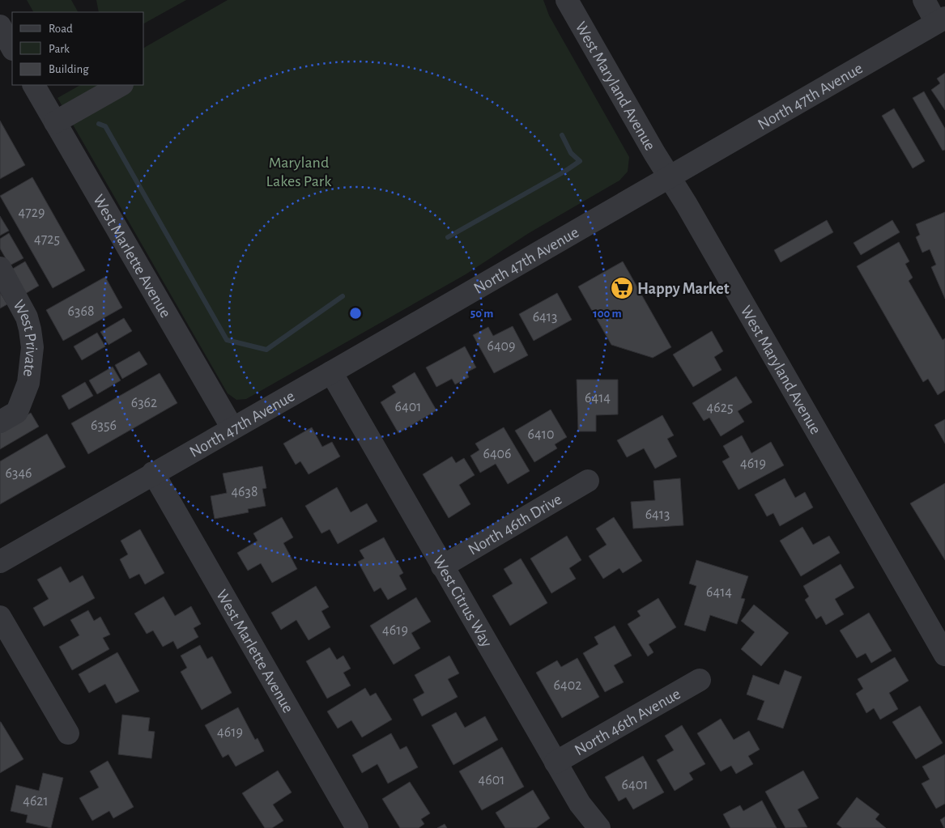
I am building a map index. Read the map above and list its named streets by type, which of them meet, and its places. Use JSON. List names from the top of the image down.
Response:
{
  "streets": {
    "street": [
      "West Maryland Avenue",
      "North 47th Avenue",
      "West Marlette Avenue",
      "West Private",
      "North 46th Drive",
      "West Citrus Way",
      "North 46th Avenue"
    ]
  },
  "crossings": [
    ["West Maryland Avenue", "North 47th Avenue"],
    ["North 47th Avenue", "West Marlette Avenue"],
    ["North 47th Avenue", "West Citrus Way"],
    ["North 46th Drive", "West Citrus Way"],
    ["West Citrus Way", "North 46th Avenue"]
  ],
  "parks": ["Maryland Lakes Park"],
  "places": {
    "supermarket": ["Happy Market"]
  },
  "house_numbers": [
    "4729",
    "4725",
    "6368",
    "6413",
    "6409",
    "6414",
    "6362",
    "6401",
    "4625",
    "6356",
    "6410",
    "6406",
    "4619",
    "6346",
    "4638",
    "6413",
    "6414",
    "4619",
    "6402",
    "4619",
    "4601",
    "6401",
    "4621"
  ],
  "legend": ["Road", "Park", "Building"],
  "rings": ["50 m", "100 m"]
}
